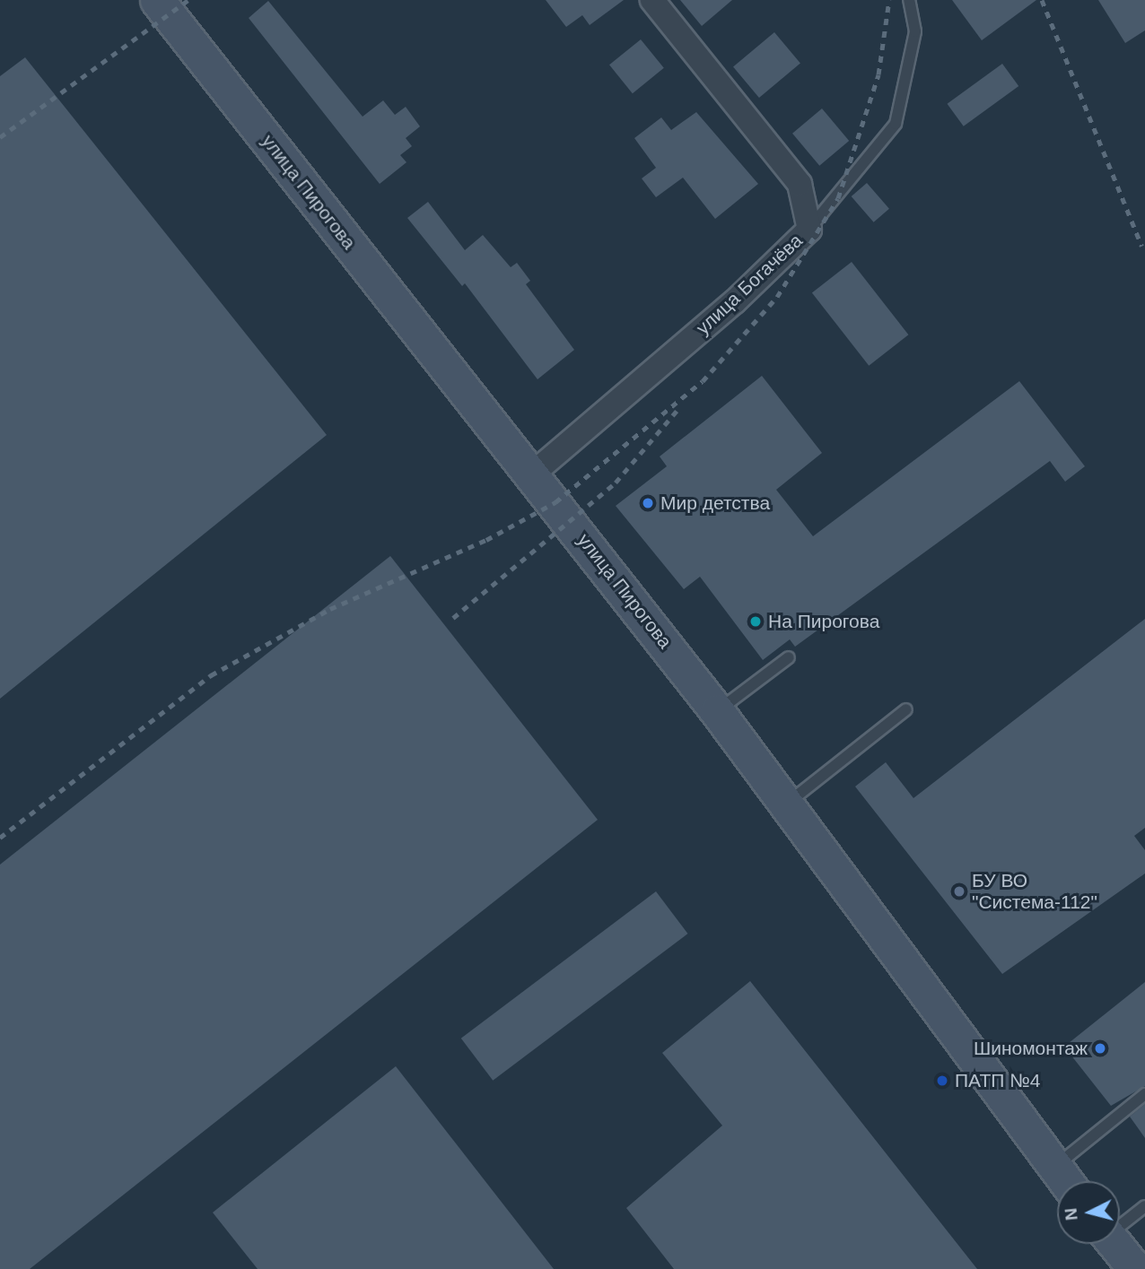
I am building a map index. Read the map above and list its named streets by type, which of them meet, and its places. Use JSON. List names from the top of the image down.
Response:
{
  "streets": {
    "street": ["улица Пирогова", "улица Богачёва"]
  },
  "crossings": [
    ["улица Пирогова", "улица Богачёва"]
  ],
  "places": [
    "Мир детства",
    "На Пирогова",
    "БУ ВО \"Система-112\"",
    "Шиномонтаж",
    "ПАТП №4"
  ],
  "north": "left"
}
